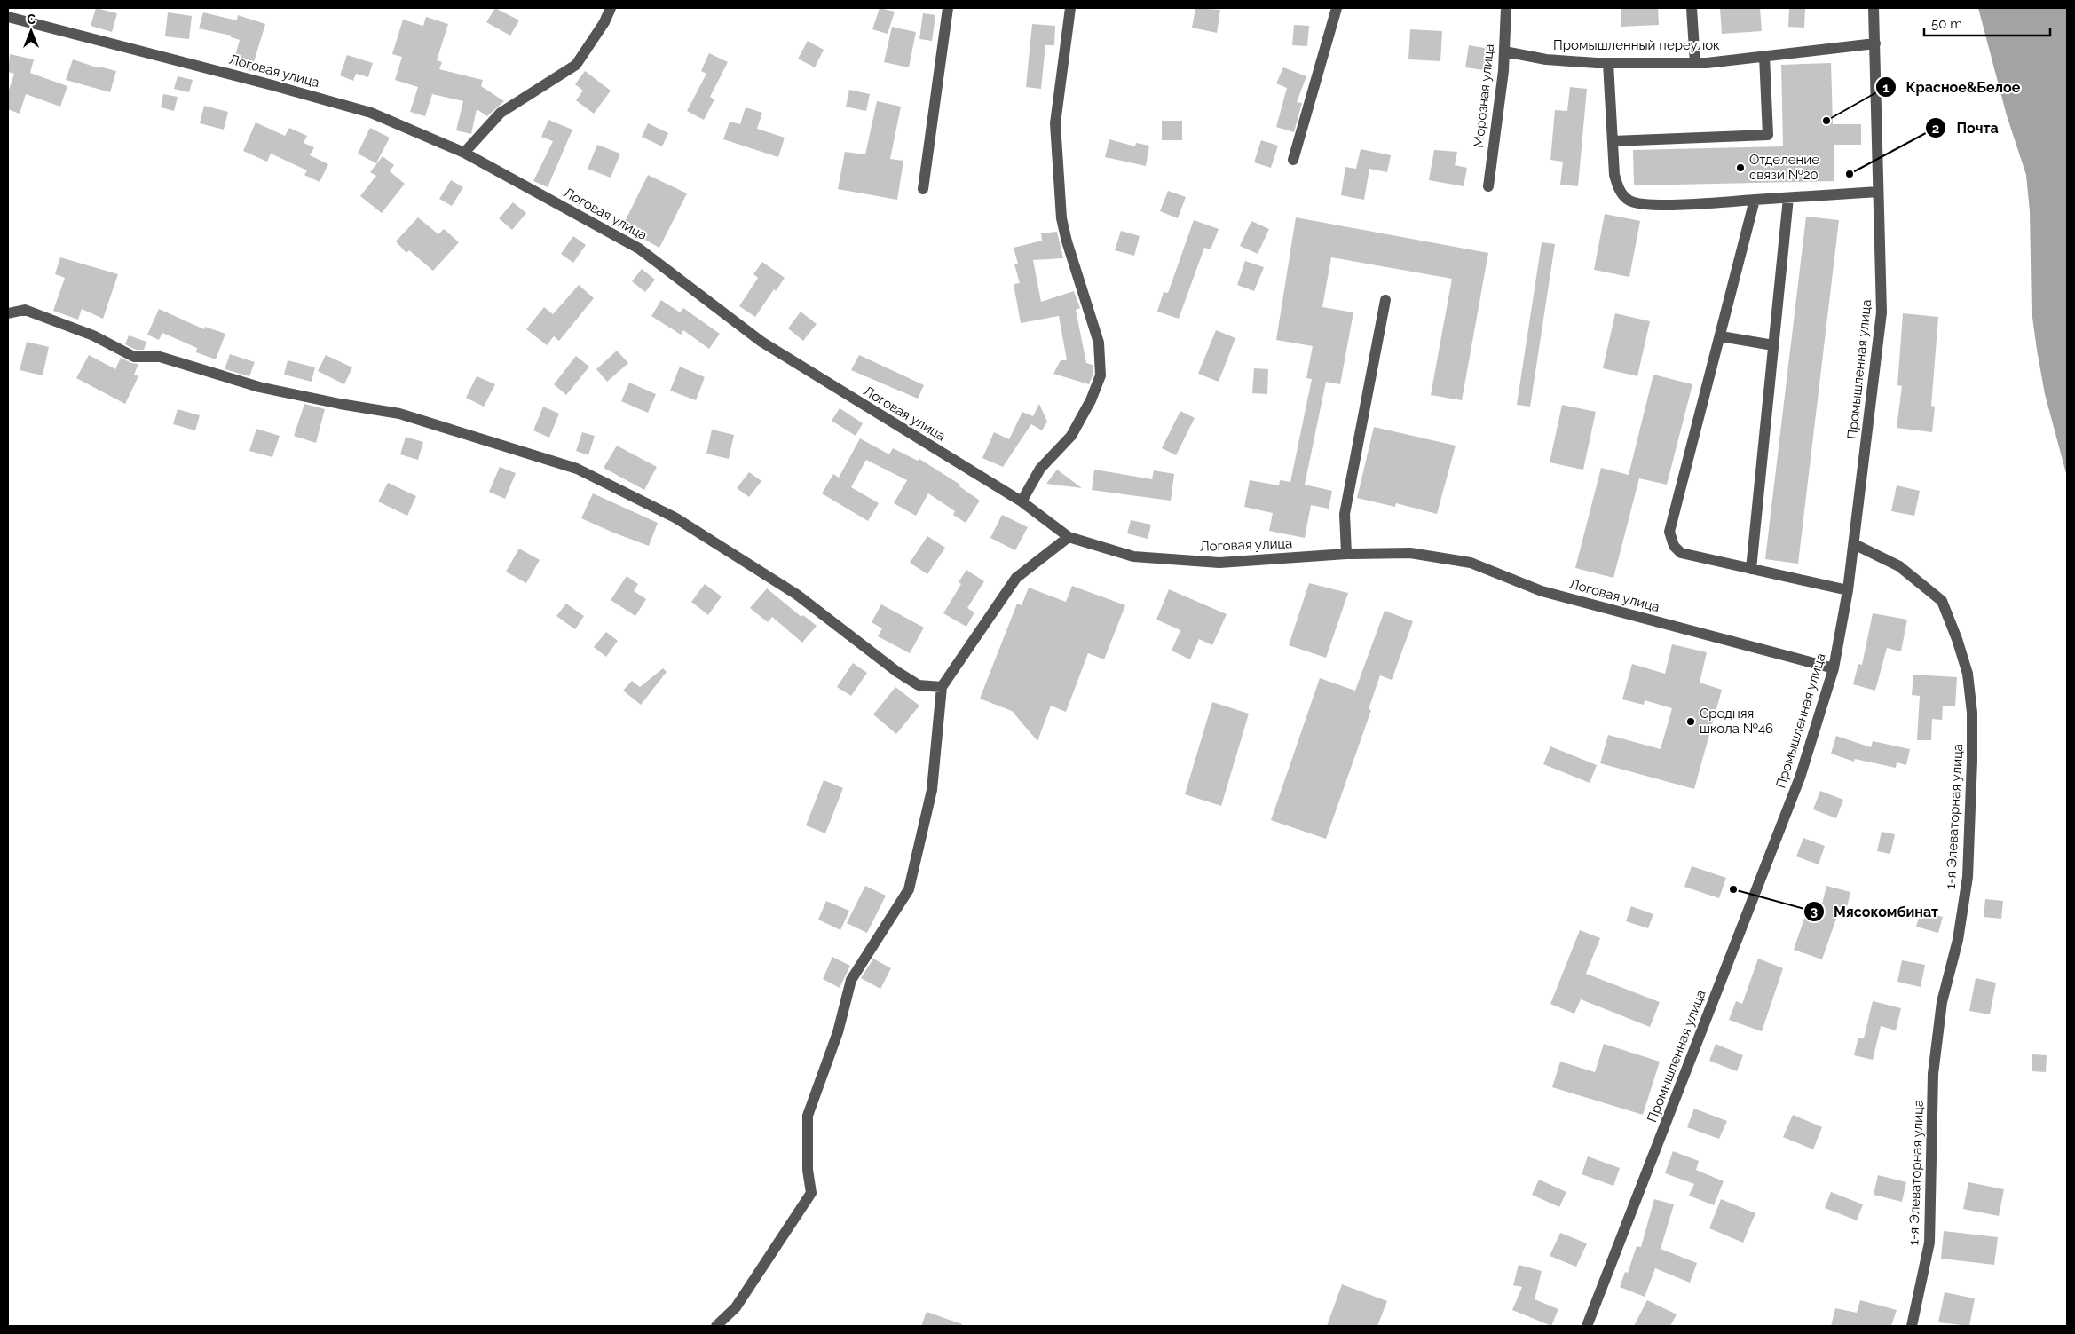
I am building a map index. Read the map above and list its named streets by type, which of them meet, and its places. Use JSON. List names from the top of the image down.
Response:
{
  "streets": {
    "street": [
      "Промышленный переулок",
      "Логовая улица",
      "Морозная улица",
      "Промышленная улица",
      "1-я Элеваторная улица"
    ]
  },
  "crossings": [
    ["Промышленный переулок", "Морозная улица"],
    ["Промышленный переулок", "Промышленная улица"],
    ["Логовая улица", "Промышленная улица"],
    ["Промышленная улица", "1-я Элеваторная улица"]
  ],
  "places": [
    "Красное&Белое",
    "Отделение связи №20",
    "Почта",
    "Средняя школа №46",
    "Мясокомбинат"
  ],
  "scale_bar": "50 m",
  "north": "top"
}
